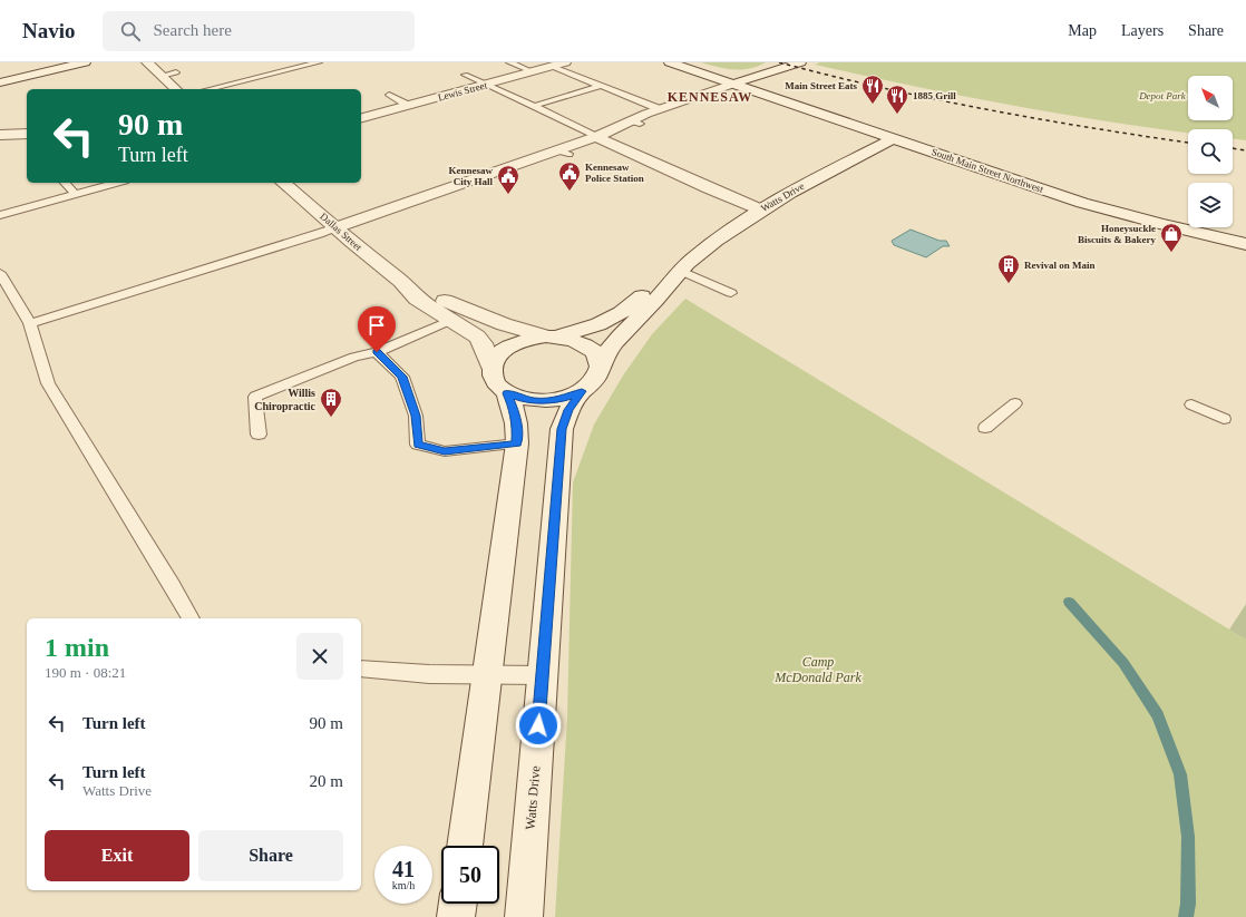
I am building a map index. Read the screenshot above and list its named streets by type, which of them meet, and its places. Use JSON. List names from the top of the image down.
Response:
{
  "streets": {
    "main road": [
      "Lewis Street",
      "South Main Street Northwest",
      "Watts Drive",
      "Dallas Street"
    ]
  },
  "crossings": [
    ["South Main Street Northwest", "Watts Drive"],
    ["Watts Drive", "Dallas Street"]
  ],
  "districts": ["KENNESAW"],
  "parks": ["Depot Park", "Camp McDonald Park"],
  "places": {
    "restaurant": ["Main Street Eats", "1885 Grill"],
    "public building": ["Kennesaw Police Station", "Kennesaw City Hall"],
    "shop": ["Honeysuckle Biscuits & Bakery"],
    "building": ["Revival on Main", "Willis Chiropractic"]
  },
  "north": "top left",
  "page": {
    "header": "Navio",
    "search": "Search here",
    "nav": ["Map", "Layers", "Share"],
    "turn": ["90 m", "Turn left"],
    "heading": ["1 min", "190 m · 08:21"],
    "list": [
      {
        "name": "Turn left",
        "value": "90 m"
      },
      {
        "name": "Turn left",
        "note": "Watts Drive",
        "value": "20 m"
      }
    ],
    "buttons": ["Exit", "Share"],
    "speed": "41 km/h",
    "limit": "50"
  }
}
